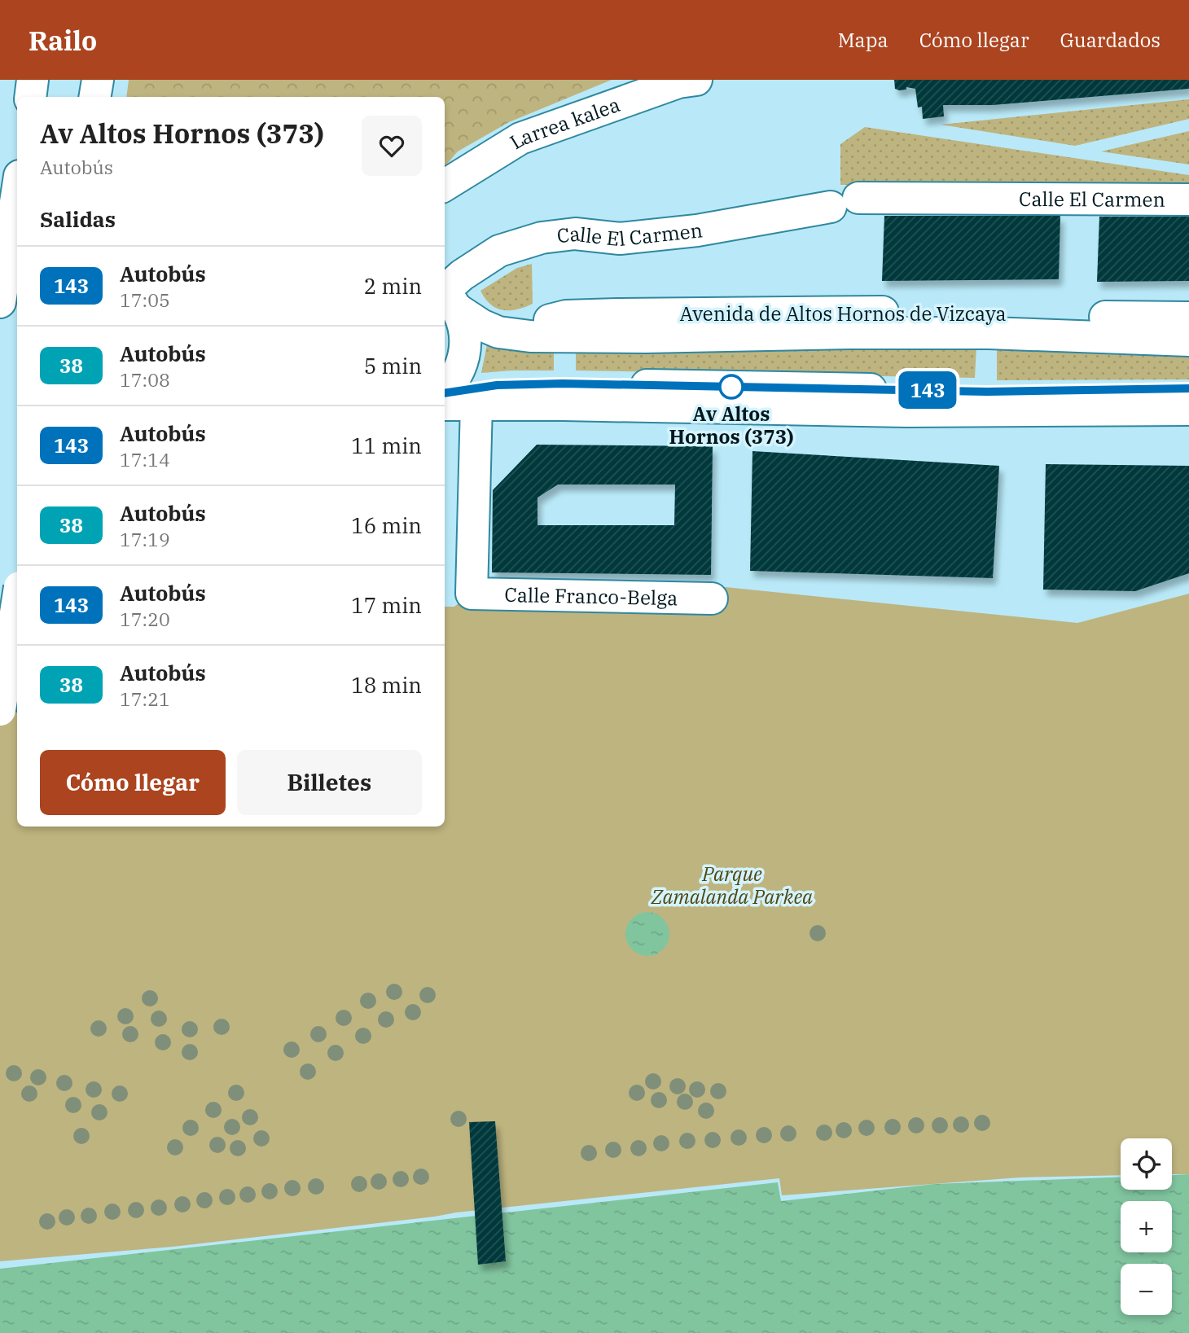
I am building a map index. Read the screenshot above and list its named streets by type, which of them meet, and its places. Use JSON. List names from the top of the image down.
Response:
{
  "streets": {
    "main road": [
      "Larrea kalea",
      "Calle El Carmen",
      "Avenida de Altos Hornos de Vizcaya",
      "Calle Franco-Belga"
    ]
  },
  "crossings": [
    ["Calle El Carmen", "Avenida de Altos Hornos de Vizcaya"]
  ],
  "parks": ["Parque Zamalanda Parkea"],
  "places": ["Av Altos Hornos (373)"],
  "lines": ["bus line 143"],
  "page": {
    "header": "Railo",
    "nav": ["Mapa", "Cómo llegar", "Guardados"],
    "on_map": "143",
    "heading": [
      ["Av Altos Hornos (373)", "Autobús"],
      "Salidas"
    ],
    "list": [
      {
        "mark": "143",
        "name": "Autobús",
        "note": "17:05",
        "value": "2 min"
      },
      {
        "mark": "38",
        "name": "Autobús",
        "note": "17:08",
        "value": "5 min"
      },
      {
        "mark": "143",
        "name": "Autobús",
        "note": "17:14",
        "value": "11 min"
      },
      {
        "mark": "38",
        "name": "Autobús",
        "note": "17:19",
        "value": "16 min"
      },
      {
        "mark": "143",
        "name": "Autobús",
        "note": "17:20",
        "value": "17 min"
      },
      {
        "mark": "38",
        "name": "Autobús",
        "note": "17:21",
        "value": "18 min"
      }
    ],
    "buttons": ["Cómo llegar", "Billetes"],
    "map_buttons": ["+", "−"]
  }
}
